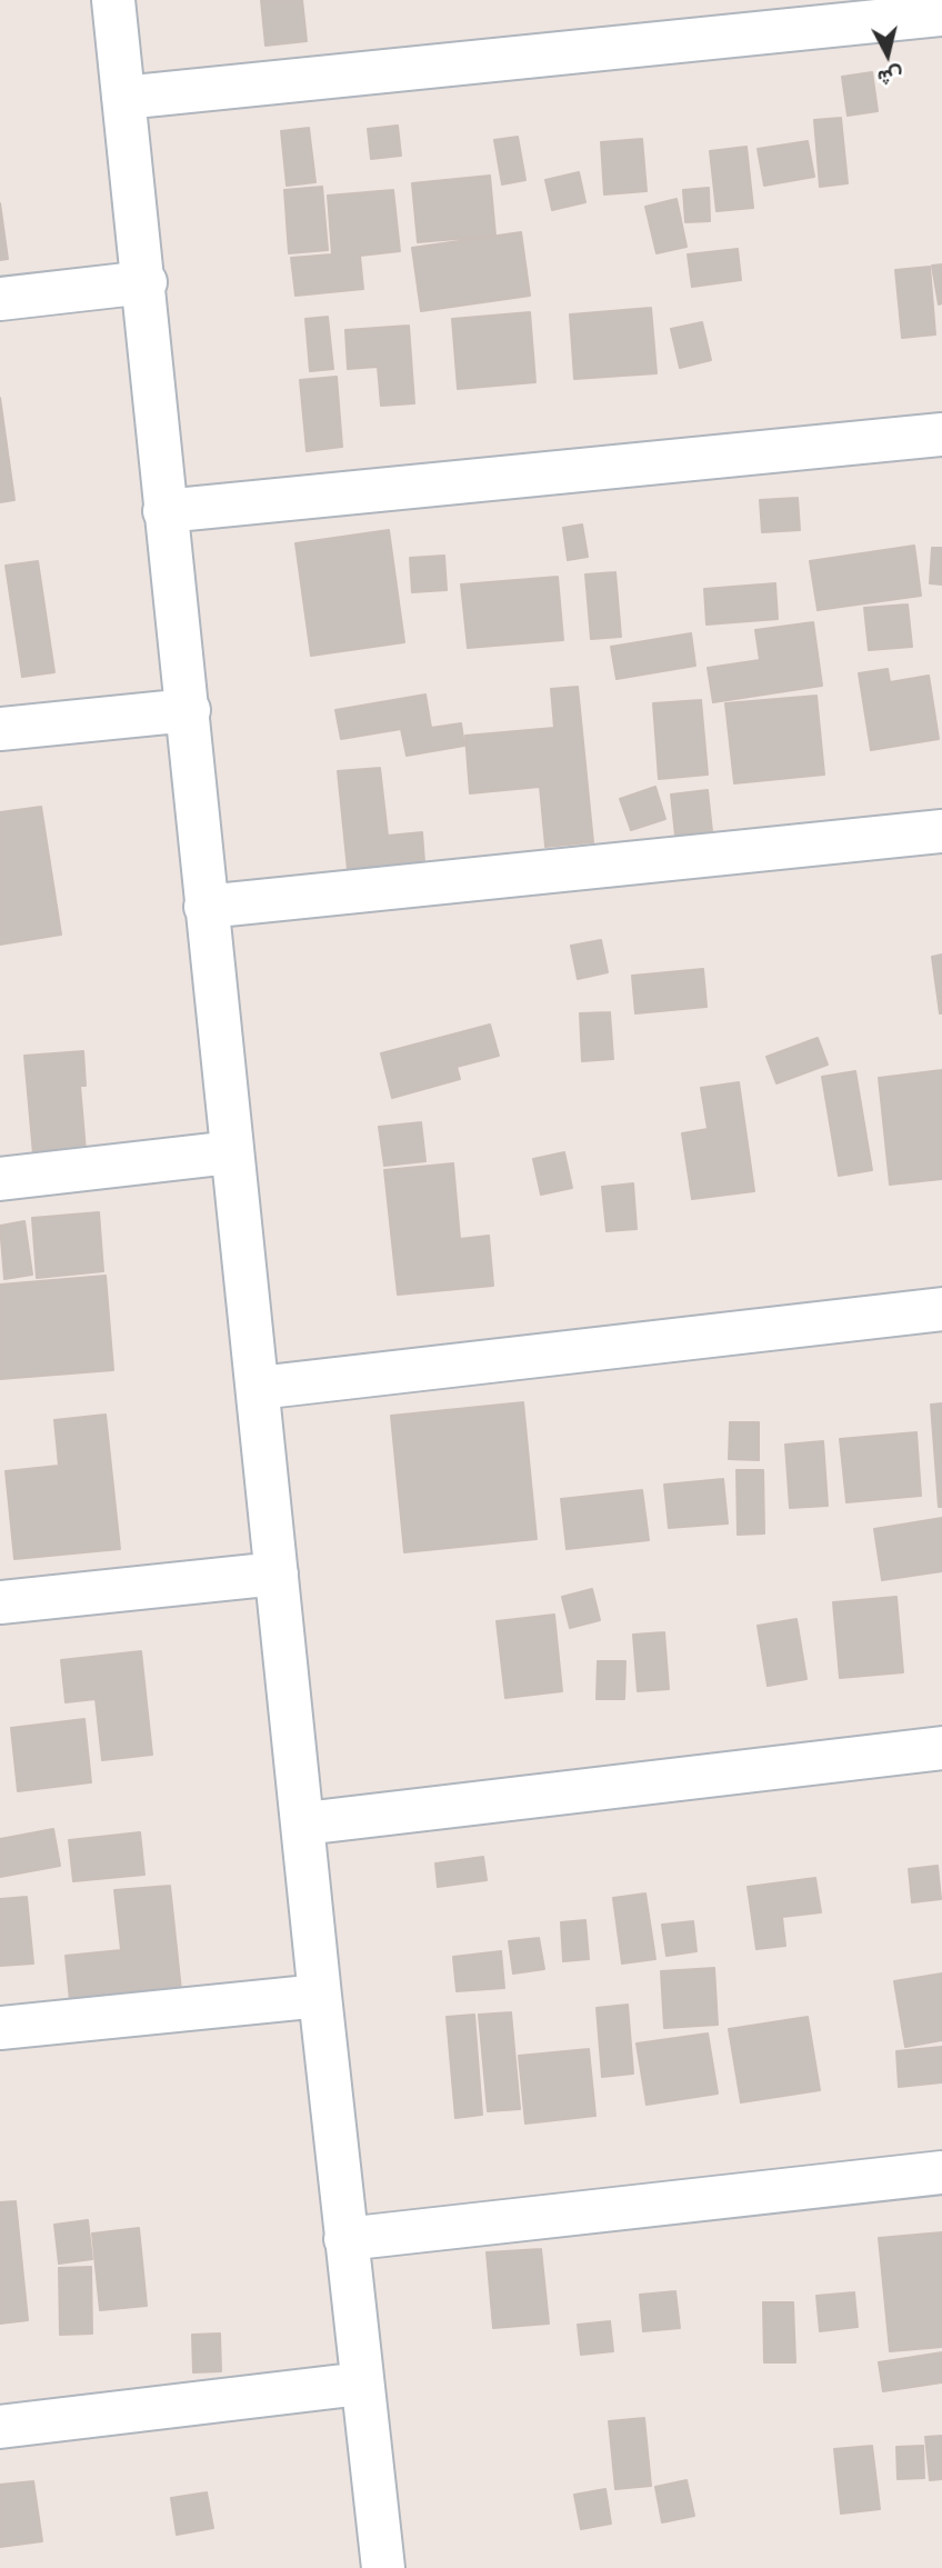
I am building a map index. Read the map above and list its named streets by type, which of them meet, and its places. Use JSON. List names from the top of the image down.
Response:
{
  "north": "bottom"
}
